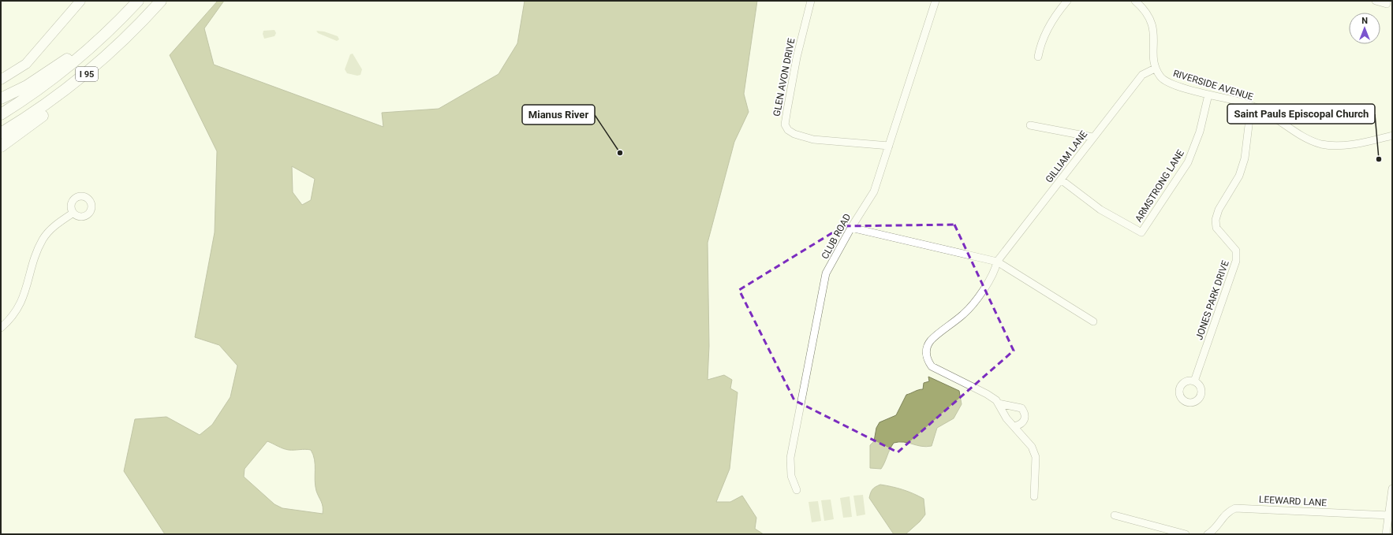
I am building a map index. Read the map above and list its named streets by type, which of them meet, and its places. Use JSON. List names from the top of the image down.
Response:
{
  "streets": {
    "highway": ["I 95"],
    "street": [
      "GLEN AVON DRIVE",
      "RIVERSIDE AVENUE",
      "GILLIAM LANE",
      "ARMSTRONG LANE",
      "CLUB ROAD",
      "JONES PARK DRIVE",
      "LEEWARD LANE"
    ]
  },
  "crossings": [
    ["GLEN AVON DRIVE", "CLUB ROAD"],
    ["RIVERSIDE AVENUE", "GILLIAM LANE"],
    ["RIVERSIDE AVENUE", "ARMSTRONG LANE"],
    ["RIVERSIDE AVENUE", "JONES PARK DRIVE"],
    ["GILLIAM LANE", "ARMSTRONG LANE"]
  ],
  "places": ["Mianus River", "Saint Pauls Episcopal Church"],
  "north": "top"
}
